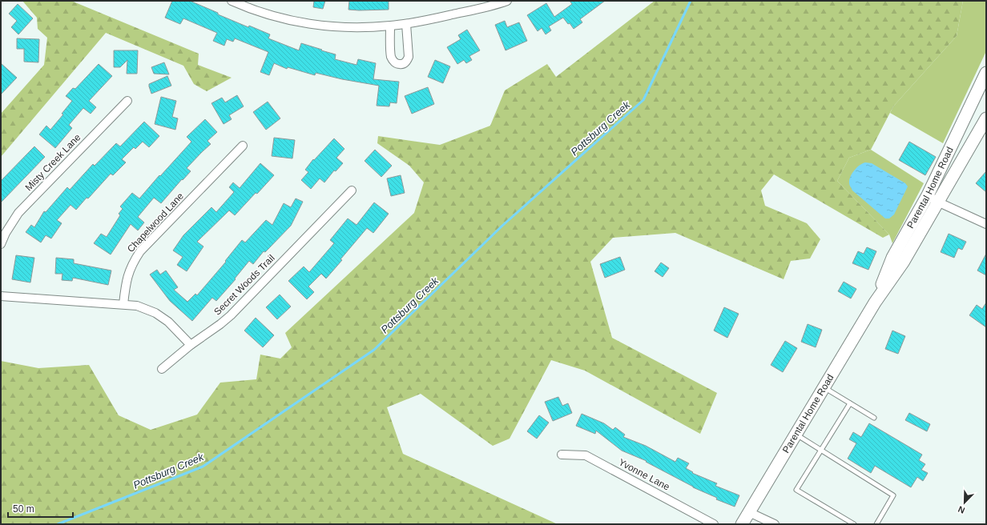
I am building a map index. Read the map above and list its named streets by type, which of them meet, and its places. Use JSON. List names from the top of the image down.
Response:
{
  "streets": {
    "main road": ["Parental Home Road"],
    "street": [
      "Misty Creek Lane",
      "Chapelwood Lane",
      "Secret Woods Trail",
      "Yvonne Lane"
    ]
  },
  "water": ["Pottsburg Creek"],
  "scale_bar": "50 m",
  "north": "bottom left"
}
